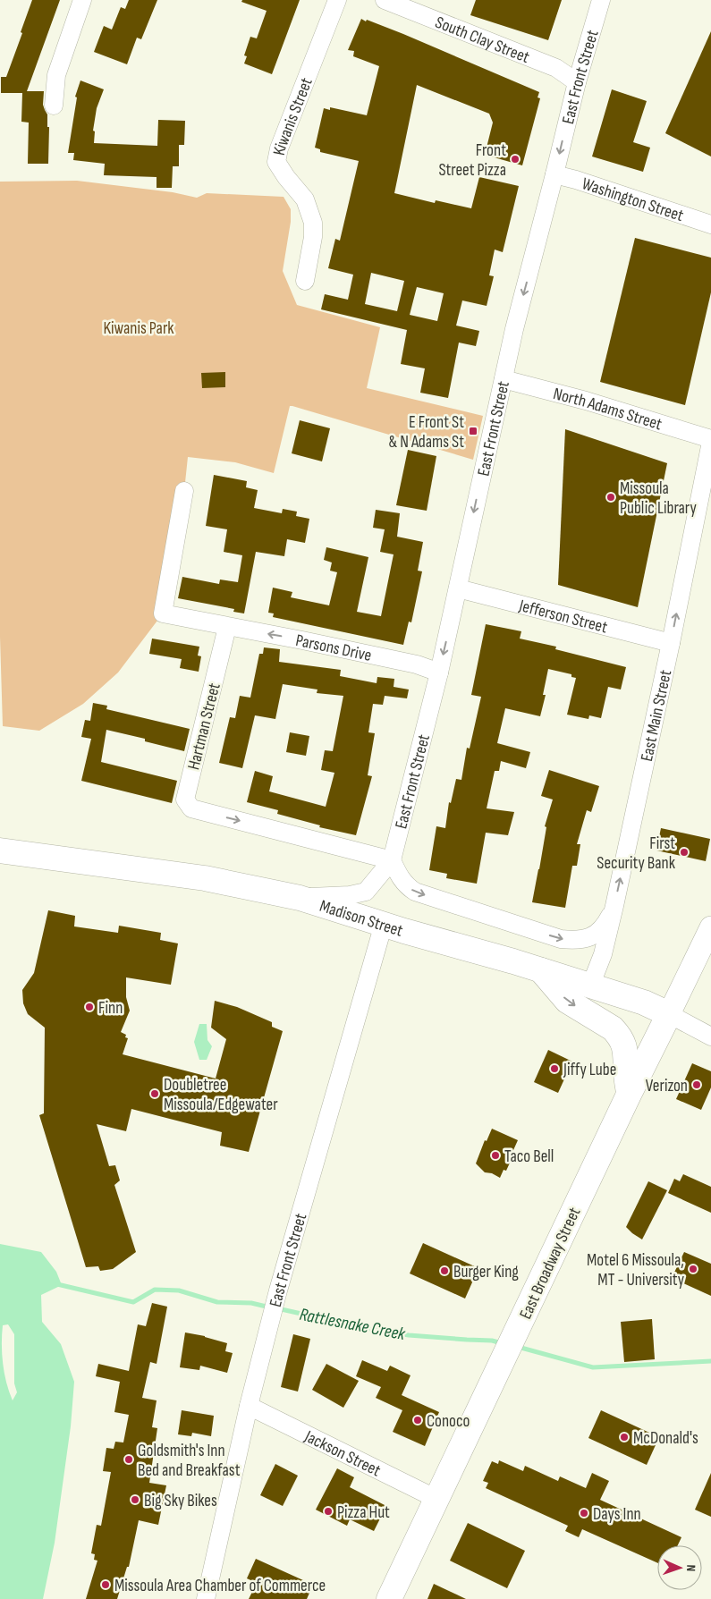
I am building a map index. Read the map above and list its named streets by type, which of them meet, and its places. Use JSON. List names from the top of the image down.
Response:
{
  "streets": {
    "highway": ["Madison Street", "East Broadway Street"],
    "street": [
      "South Clay Street",
      "East Front Street",
      "Kiwanis Street",
      "Washington Street",
      "North Adams Street",
      "Jefferson Street",
      "Parsons Drive",
      "East Main Street",
      "Hartman Street",
      "Jackson Street"
    ]
  },
  "crossings": [
    ["South Clay Street", "East Front Street"],
    ["East Front Street", "Washington Street"],
    ["East Front Street", "North Adams Street"],
    ["East Front Street", "Jefferson Street"],
    ["East Front Street", "Parsons Drive"],
    ["East Front Street", "Hartman Street"],
    ["East Front Street", "Madison Street"],
    ["East Front Street", "Jackson Street"],
    ["North Adams Street", "East Main Street"],
    ["Jefferson Street", "East Main Street"],
    ["Parsons Drive", "Hartman Street"],
    ["East Main Street", "Madison Street"],
    ["Madison Street", "East Broadway Street"],
    ["East Broadway Street", "Jackson Street"]
  ],
  "one_way": ["East Front Street", "Parsons Drive", "East Main Street"],
  "water": ["Rattlesnake Creek"],
  "parks": ["Kiwanis Park"],
  "places": {
    "other": [
      "Front Street Pizza",
      "Missoula Public Library",
      "First Security Bank",
      "Finn",
      "Jiffy Lube",
      "Verizon",
      "Doubletree Missoula/Edgewater",
      "Taco Bell",
      "Motel 6 Missoula, MT - University",
      "Burger King",
      "Conoco",
      "McDonald's",
      "Goldsmith's Inn Bed and Breakfast",
      "Big Sky Bikes",
      "Pizza Hut",
      "Days Inn",
      "Missoula Area Chamber of Commerce"
    ],
    "transit": ["E Front St & N Adams St"]
  },
  "north": "right"
}
